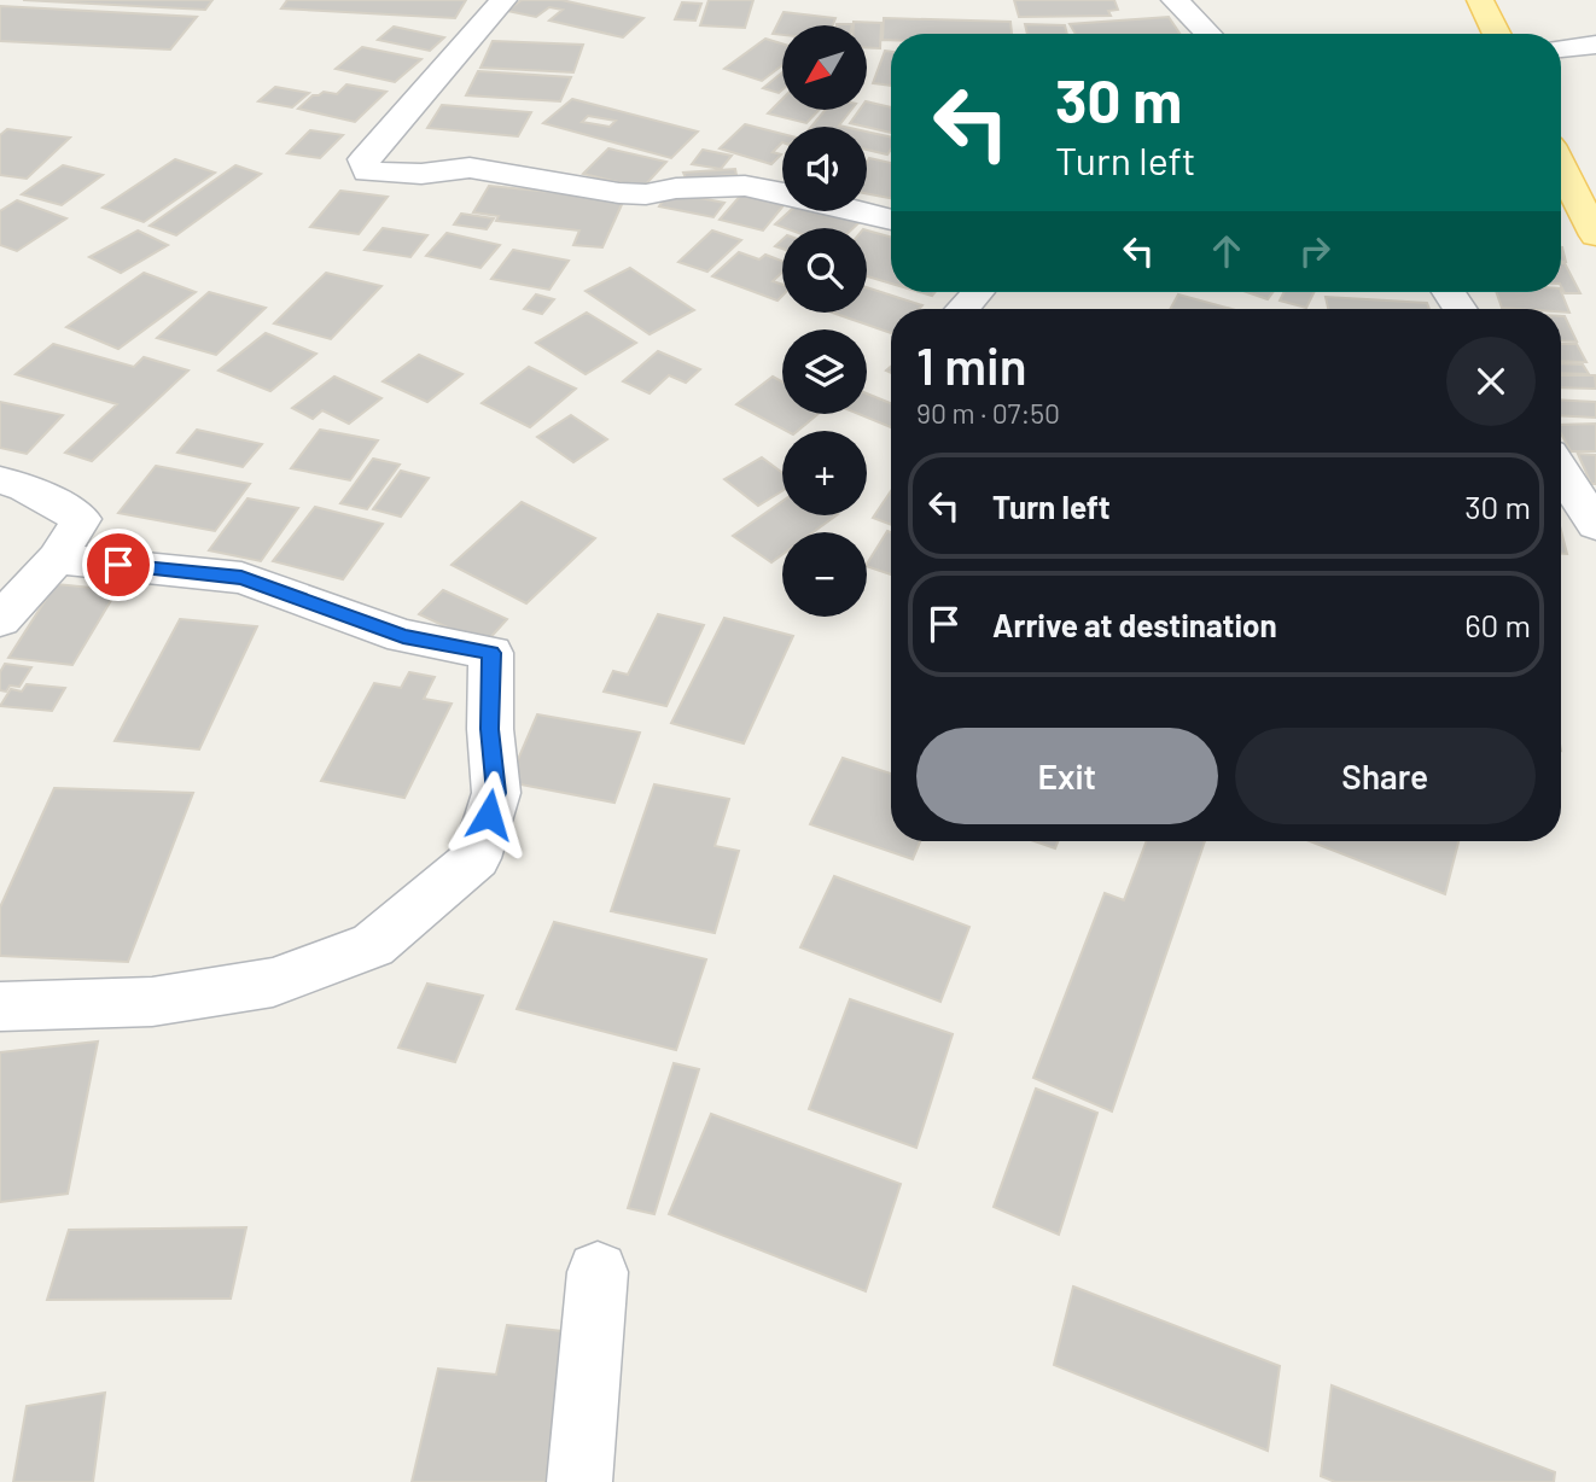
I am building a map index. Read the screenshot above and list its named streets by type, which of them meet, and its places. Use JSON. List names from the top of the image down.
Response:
{
  "north": "bottom left",
  "page": {
    "map_buttons": ["+", "−"],
    "turn": ["30 m", "Turn left"],
    "heading": ["1 min", "90 m · 07:50"],
    "list": [
      {
        "name": "Turn left",
        "value": "30 m"
      },
      {
        "name": "Arrive at destination",
        "value": "60 m"
      }
    ],
    "buttons": ["Exit", "Share"]
  }
}
